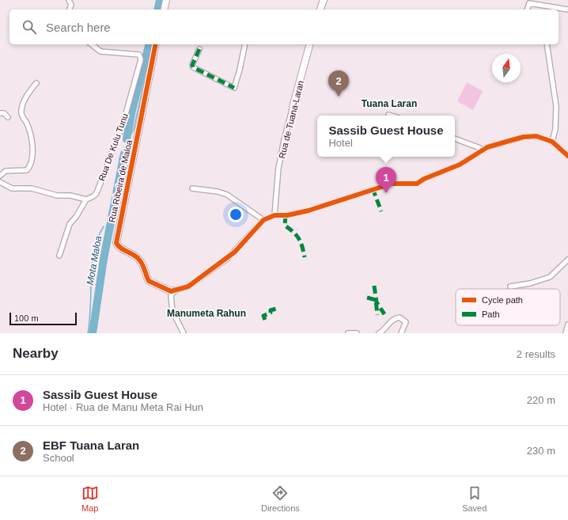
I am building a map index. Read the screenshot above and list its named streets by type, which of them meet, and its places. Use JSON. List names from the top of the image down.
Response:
{
  "streets": {
    "street": ["Rua de Tuana-Laran", "Rua De Kulu Tunu", "Rua Ribeira de Maloa"]
  },
  "districts": ["Tuana Laran", "Manumeta Rahun"],
  "water": ["Mota Maloa"],
  "legend": ["Cycle path", "Path"],
  "scale_bar": "100 m",
  "north": "top",
  "page": {
    "search": "Search here",
    "pins": ["2", "1"],
    "popup": ["Sassib Guest House", "Hotel"],
    "scale": "100 m",
    "heading": ["Nearby", "2 results"],
    "list": [
      {
        "mark": "1",
        "name": "Sassib Guest House",
        "note": "Hotel · Rua de Manu Meta Rai Hun",
        "value": "220 m"
      },
      {
        "mark": "2",
        "name": "EBF Tuana Laran",
        "note": "School",
        "value": "230 m"
      }
    ],
    "nav": ["Map", "Directions", "Saved"]
  }
}
